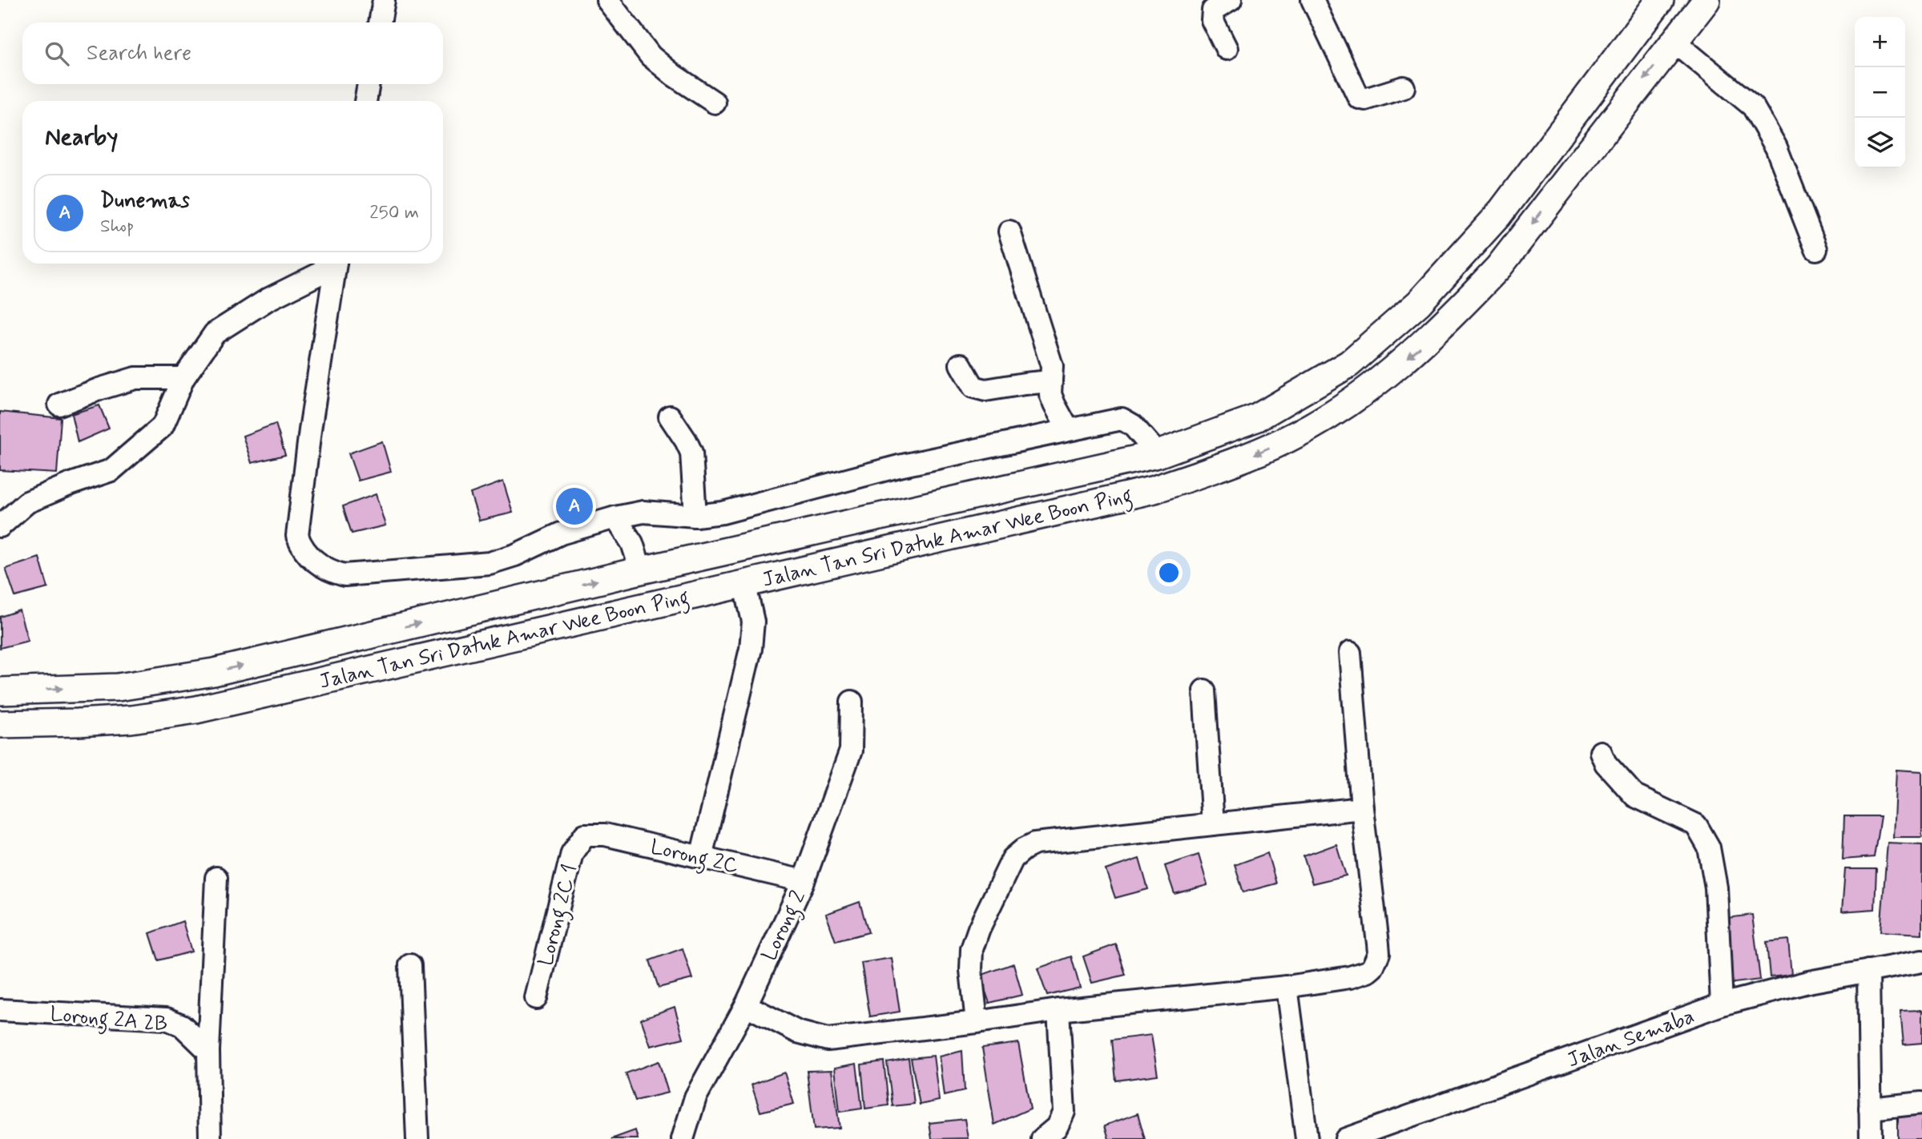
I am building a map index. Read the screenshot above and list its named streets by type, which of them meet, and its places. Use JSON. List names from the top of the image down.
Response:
{
  "streets": {
    "main road": ["Jalan Tan Sri Datuk Amar Wee Boon Ping"],
    "street": [
      "Lorong 2C",
      "Lorong 2C 1",
      "Lorong 2",
      "Lorong 2A 2B",
      "Jalan Semaba"
    ]
  },
  "crossings": [
    ["Lorong 2C", "Lorong 2C 1"],
    ["Lorong 2C", "Lorong 2"]
  ],
  "page": {
    "map_buttons": ["+", "−"],
    "search": "Search here",
    "heading": "Nearby",
    "list": [
      {
        "mark": "A",
        "name": "Dunemas",
        "note": "Shop",
        "value": "250 m"
      }
    ],
    "pins": "A"
  }
}
